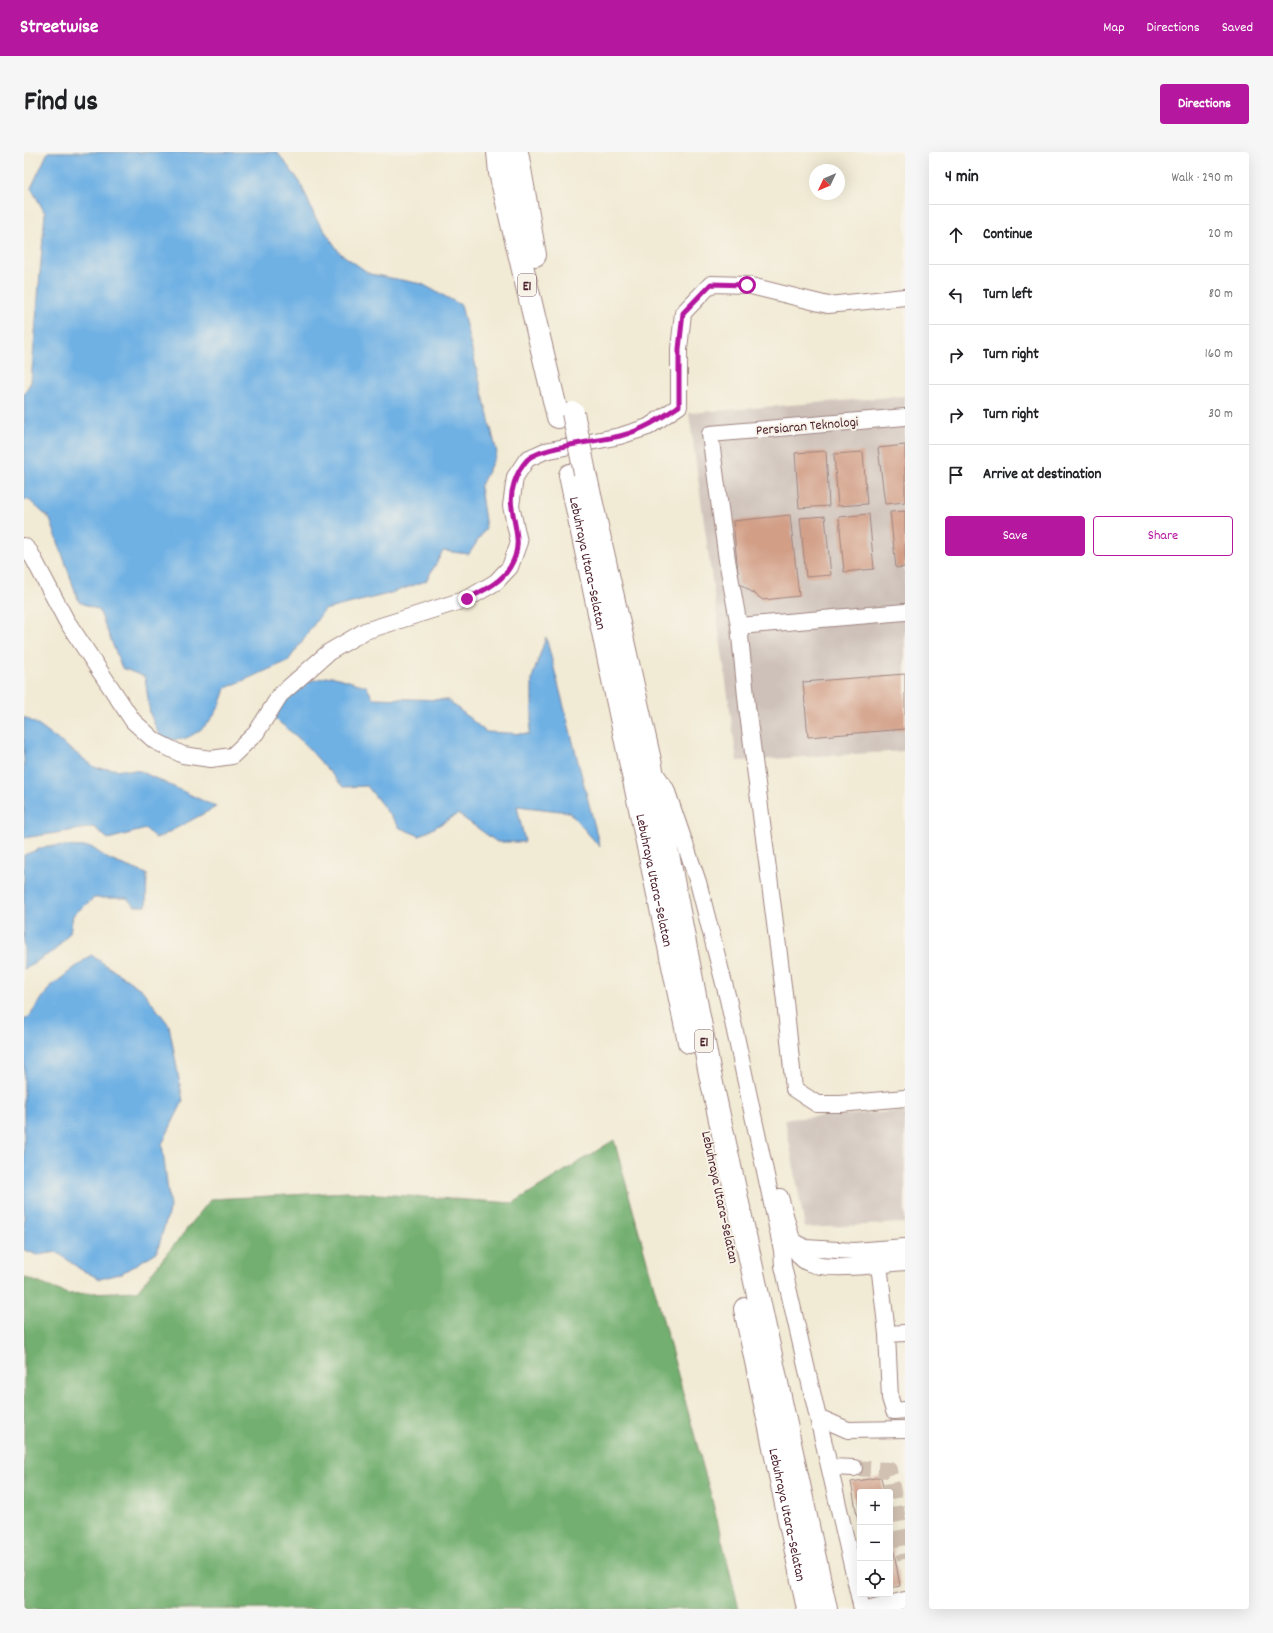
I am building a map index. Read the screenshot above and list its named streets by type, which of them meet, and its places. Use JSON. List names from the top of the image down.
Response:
{
  "streets": {
    "highway": ["E1", "Lebuhraya Utara–Selatan"],
    "street": ["Persiaran Teknologi"]
  },
  "north": "bottom left",
  "page": {
    "header": "Streetwise",
    "nav": ["Map", "Directions", "Saved"],
    "title": "Find us",
    "buttons": [
      "Directions",
      ["Save", "Share"]
    ],
    "heading": ["4 min", "Walk · 290 m"],
    "list": [
      ["Continue", "20 m"],
      ["Turn left", "80 m"],
      ["Turn right", "160 m"],
      ["Turn right", "30 m"],
      "Arrive at destination"
    ],
    "map_buttons": ["+", "−"]
  }
}
